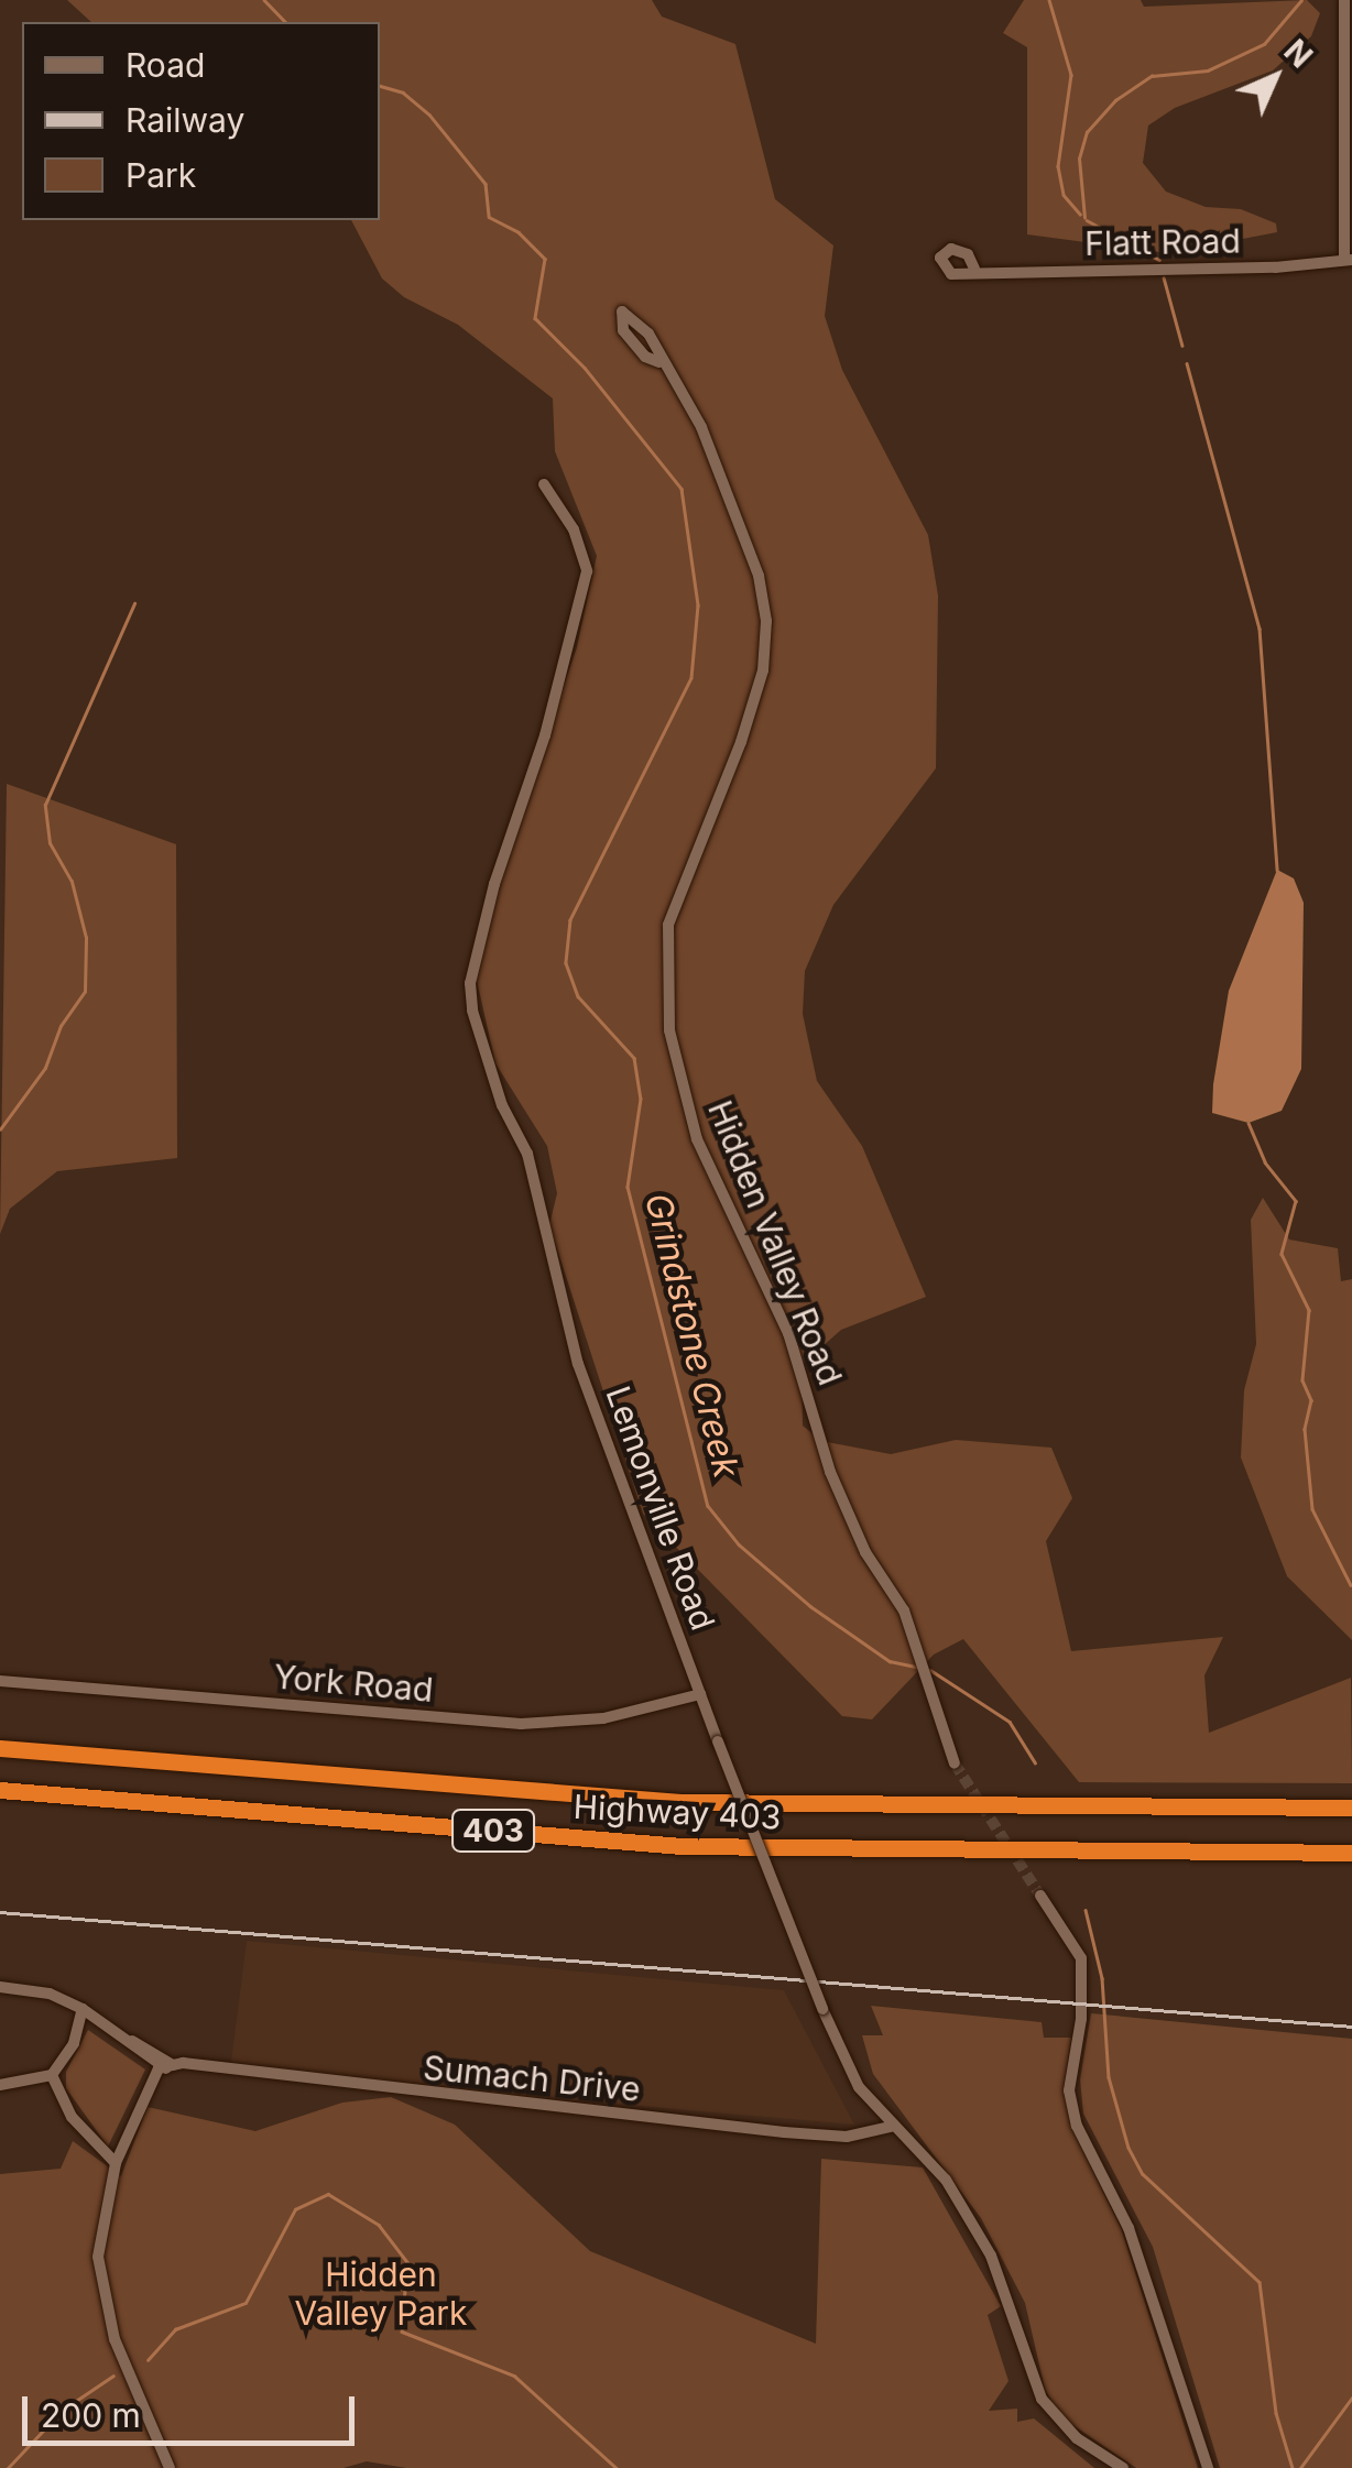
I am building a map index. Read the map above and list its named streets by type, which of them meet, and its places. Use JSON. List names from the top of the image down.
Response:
{
  "streets": {
    "highway": ["Highway 403", "403"],
    "street": [
      "Flatt Road",
      "Hidden Valley Road",
      "Lemonville Road",
      "York Road",
      "Sumach Drive"
    ]
  },
  "crossings": [
    ["Lemonville Road", "York Road"],
    ["Lemonville Road", "Sumach Drive"]
  ],
  "water": ["Grindstone Creek"],
  "parks": ["Hidden Valley Park"],
  "legend": ["Road", "Railway", "Park"],
  "scale_bar": "200 m",
  "north": "top right"
}
